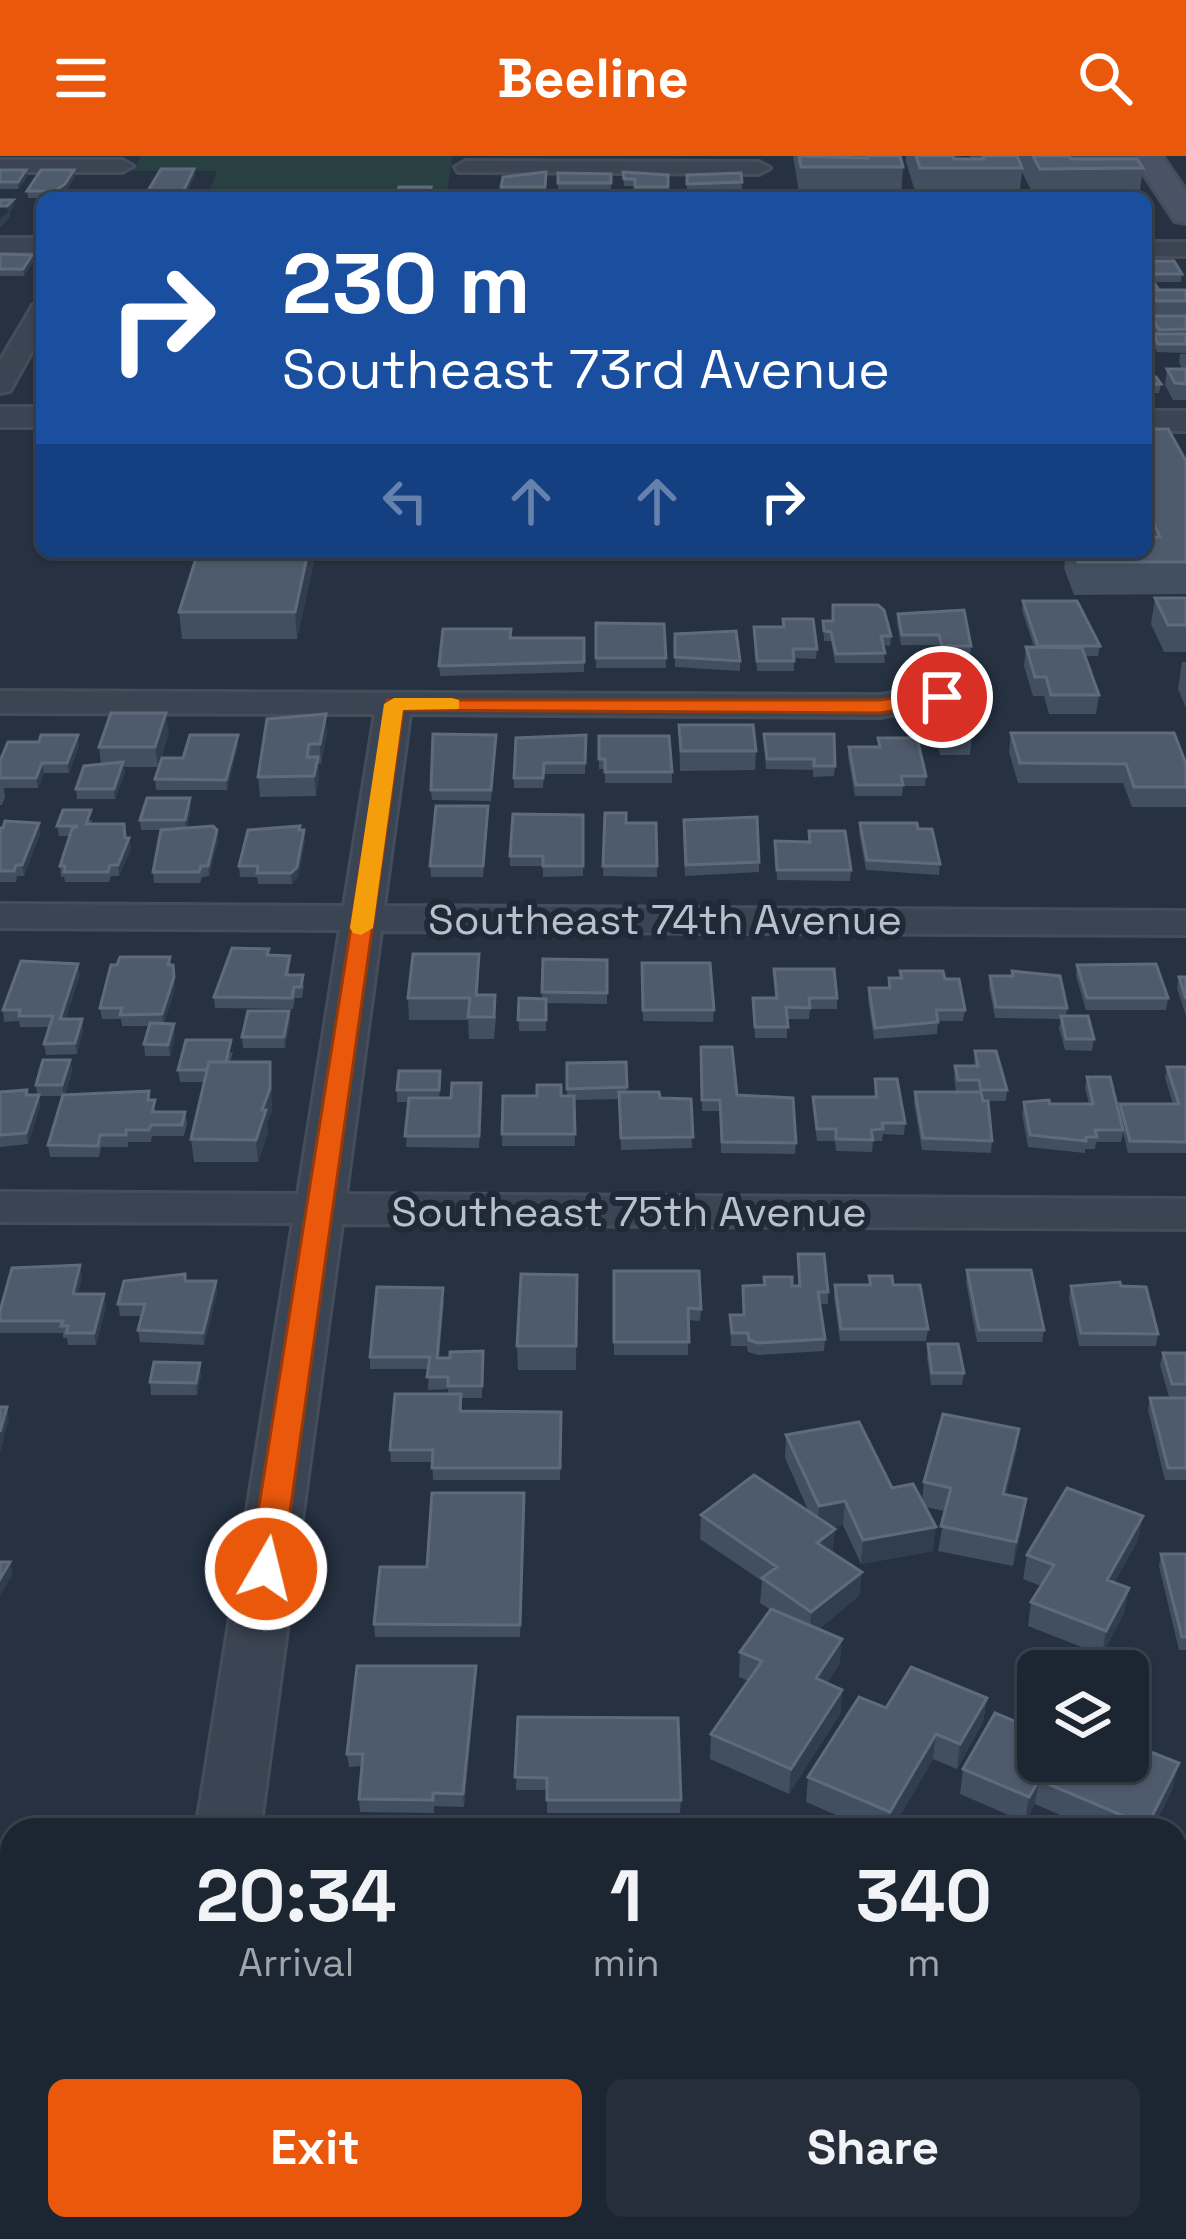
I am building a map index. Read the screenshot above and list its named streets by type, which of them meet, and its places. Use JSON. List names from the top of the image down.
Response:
{
  "streets": {
    "street": ["Southeast 74th Avenue", "Southeast 75th Avenue"]
  },
  "page": {
    "header": "Beeline",
    "turn": ["230 m", "Southeast 73rd Avenue"],
    "eta": [
      "20:34",
      "Arrival",
      "1",
      "min",
      "340",
      "m"
    ],
    "buttons": ["Exit", "Share"]
  }
}
